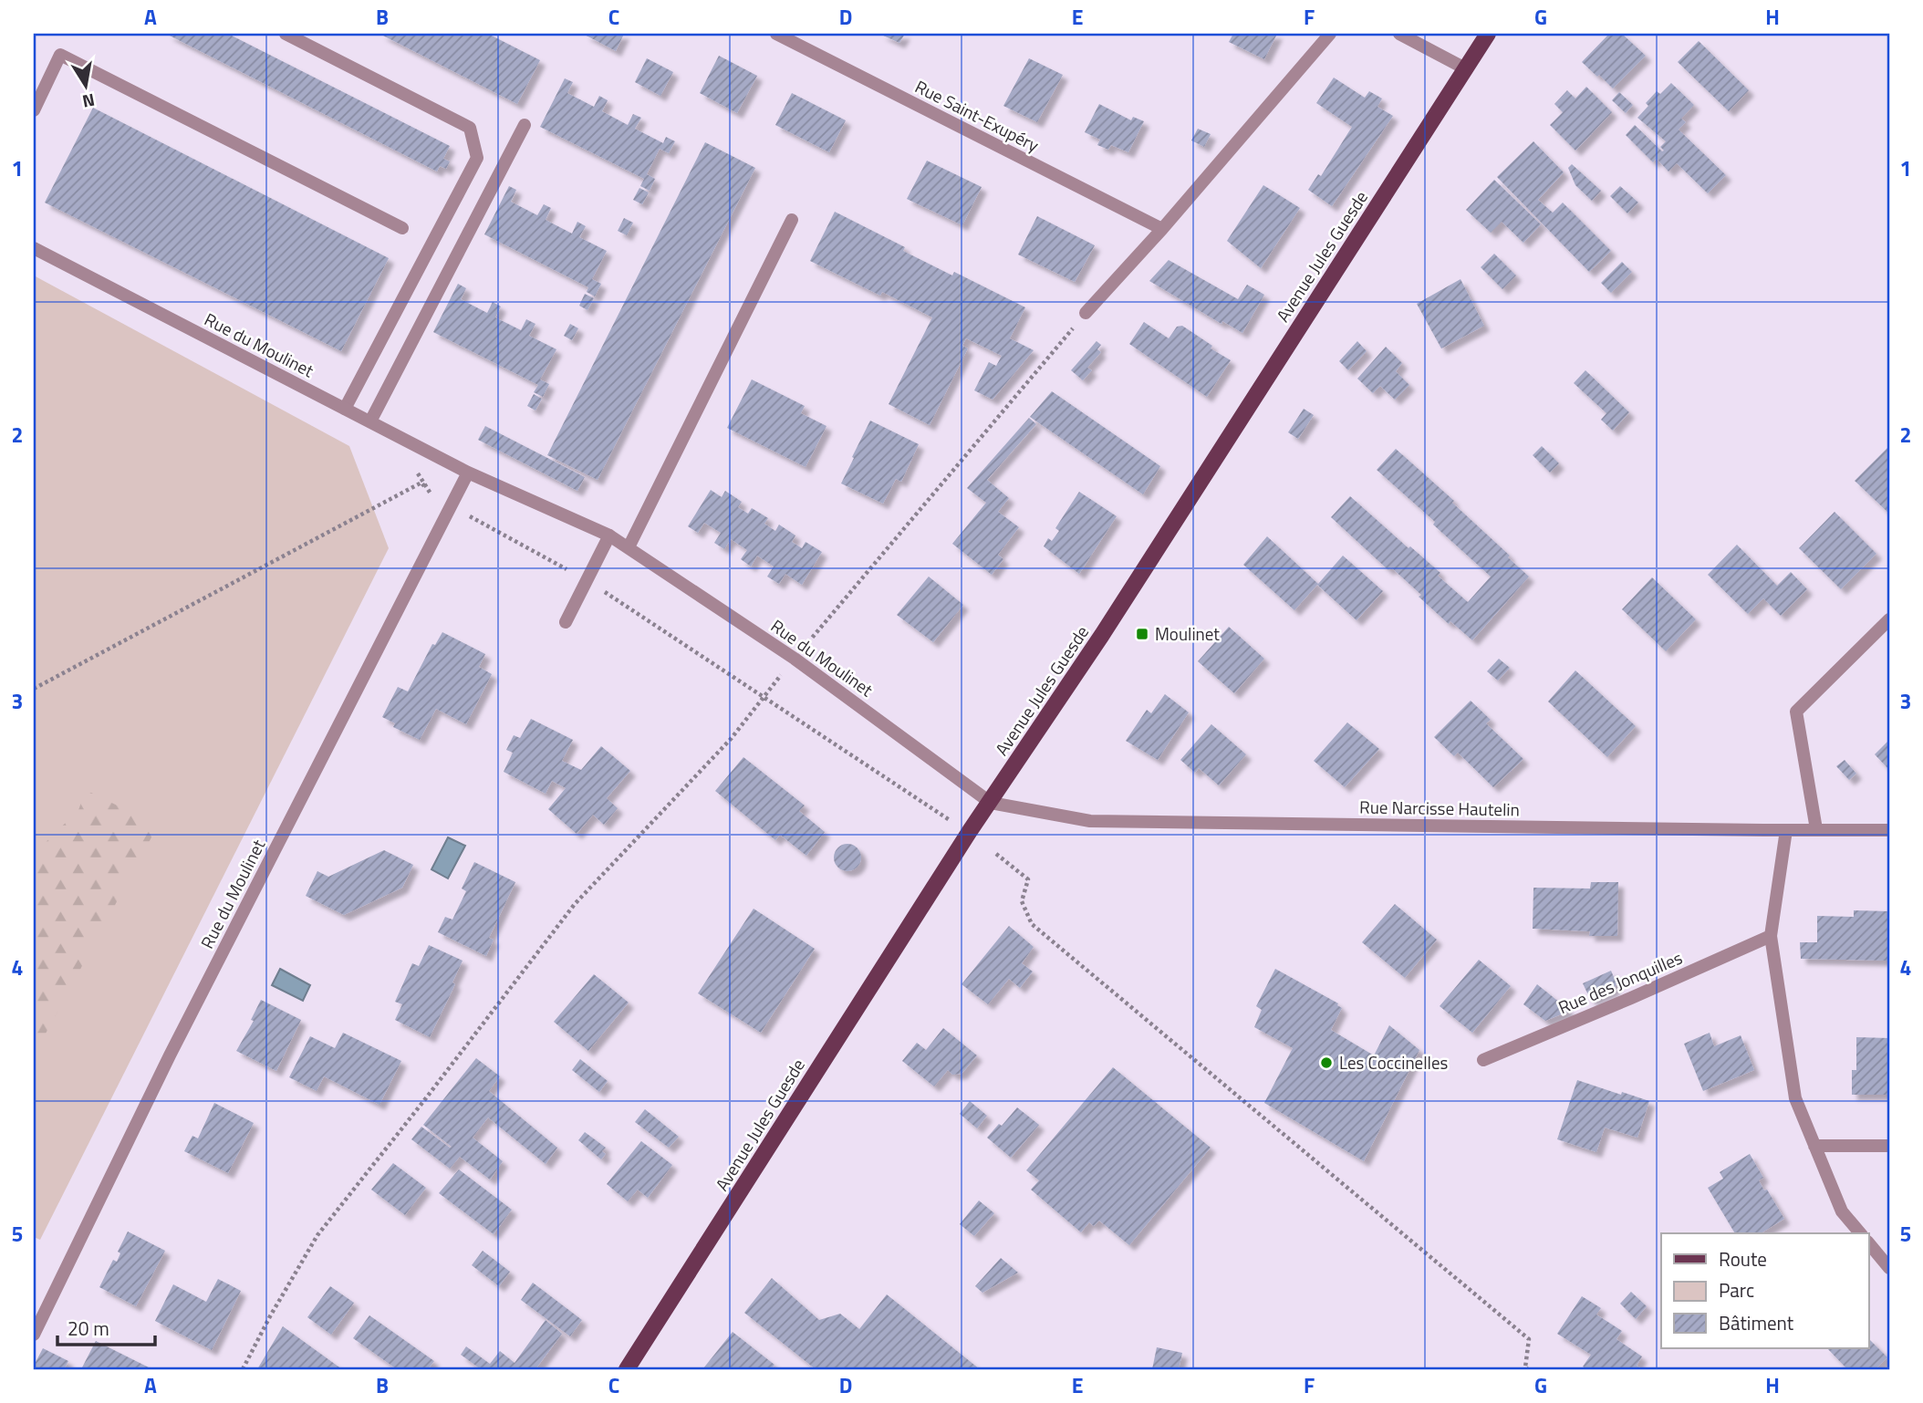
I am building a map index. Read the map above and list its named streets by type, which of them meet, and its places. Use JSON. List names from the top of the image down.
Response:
{
  "streets": {
    "main road": ["Avenue Jules Guesde"],
    "street": [
      "Rue Saint-Exupéry",
      "Rue du Moulinet",
      "Rue Narcisse Hautelin",
      "Rue des Jonquilles"
    ]
  },
  "crossings": [
    ["Avenue Jules Guesde", "Rue du Moulinet"],
    ["Avenue Jules Guesde", "Rue Narcisse Hautelin"],
    ["Rue du Moulinet", "Rue Narcisse Hautelin"]
  ],
  "places": {
    "transit": ["Moulinet"],
    "other": ["Les Coccinelles"]
  },
  "legend": ["Route", "Parc", "Bâtiment"],
  "scale_bar": "20 m",
  "north": "bottom",
  "grid": {
    "columns": [
      "A",
      "B",
      "C",
      "D",
      "E",
      "F",
      "G",
      "H"
    ],
    "rows": [
      "1",
      "2",
      "3",
      "4",
      "5"
    ]
  }
}
